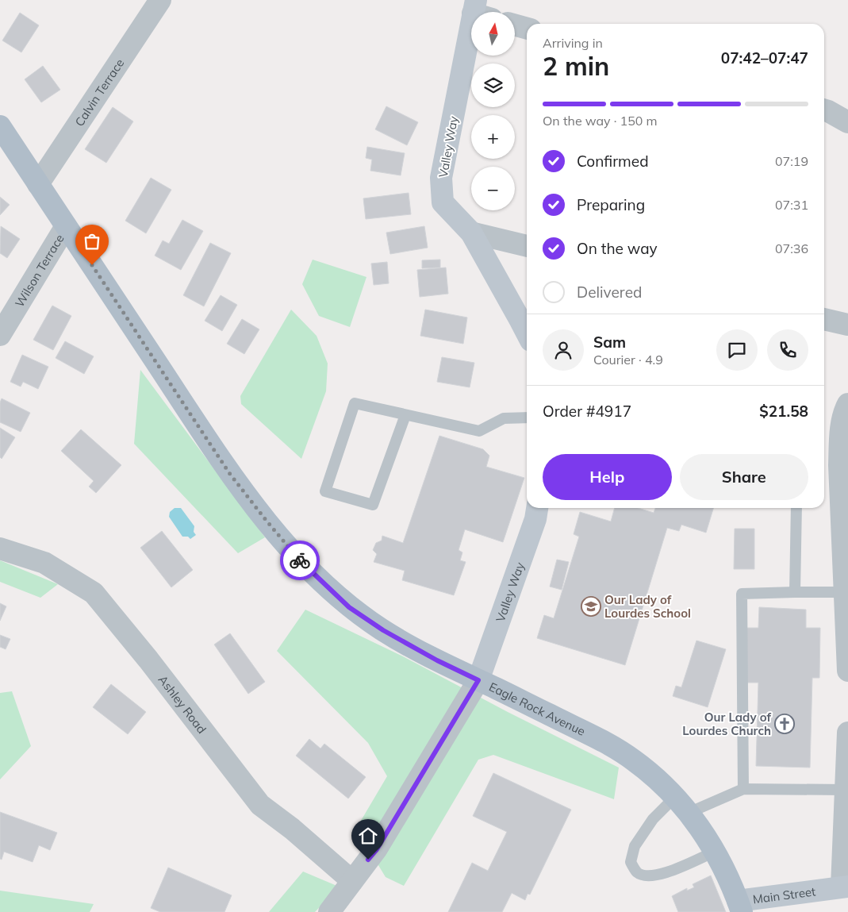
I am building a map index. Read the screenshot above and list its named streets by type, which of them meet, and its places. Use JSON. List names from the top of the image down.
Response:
{
  "streets": {
    "main road": ["Eagle Rock Avenue"],
    "street": [
      "Calvin Terrace",
      "Valley Way",
      "Wilson Terrace",
      "Ashley Road",
      "Main Street"
    ]
  },
  "crossings": [
    ["Calvin Terrace", "Eagle Rock Avenue"],
    ["Valley Way", "Eagle Rock Avenue"],
    ["Wilson Terrace", "Eagle Rock Avenue"],
    ["Eagle Rock Avenue", "Main Street"]
  ],
  "places": {
    "school or university": ["Our Lady of Lourdes School"],
    "church": ["Our Lady of Lourdes Church"]
  },
  "north": "top",
  "page": {
    "map_buttons": ["+", "−"],
    "heading": ["2 min", "Arriving in", "07:42–07:47"],
    "panel": [
      "Sam",
      "Courier · 4.9",
      "Order #4917",
      "$21.58"
    ],
    "bar": "On the way · 150 m",
    "list": [
      ["Confirmed", "07:19"],
      ["Preparing", "07:31"],
      ["On the way", "07:36"],
      "Delivered"
    ],
    "buttons": ["Help", "Share"]
  }
}
